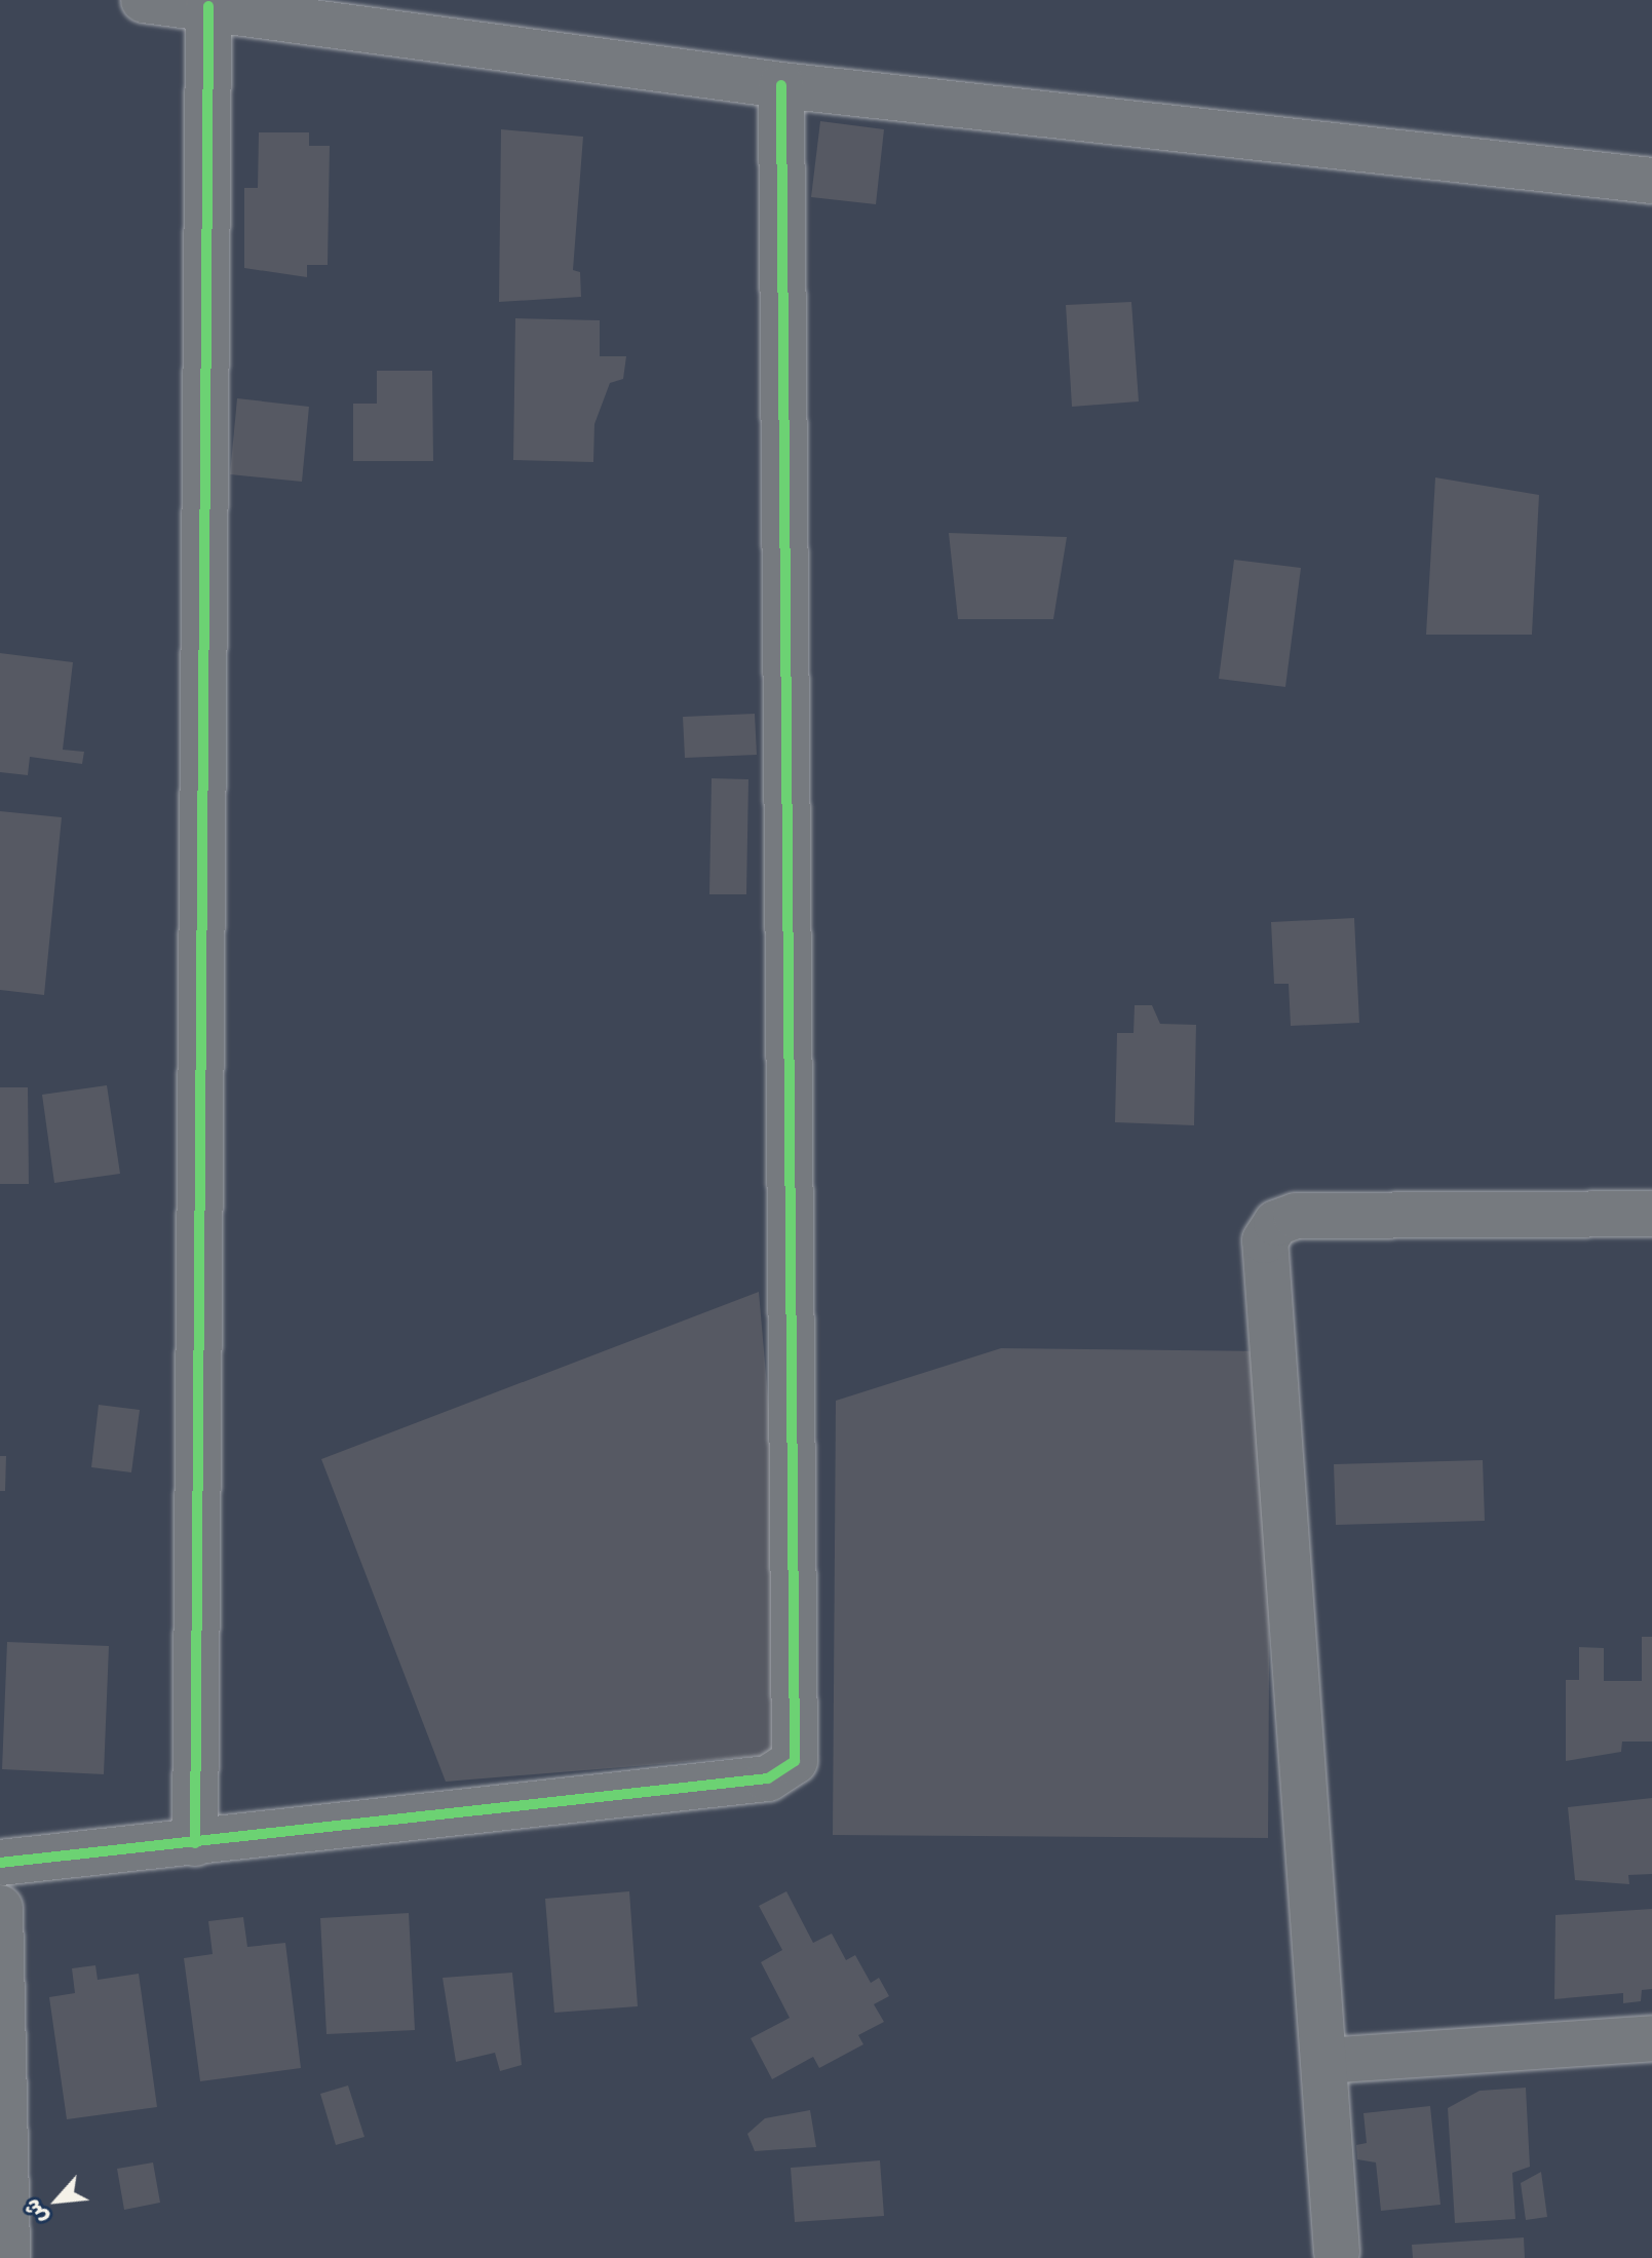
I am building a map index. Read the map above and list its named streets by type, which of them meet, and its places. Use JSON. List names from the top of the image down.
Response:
{
  "north": "bottom left"
}
